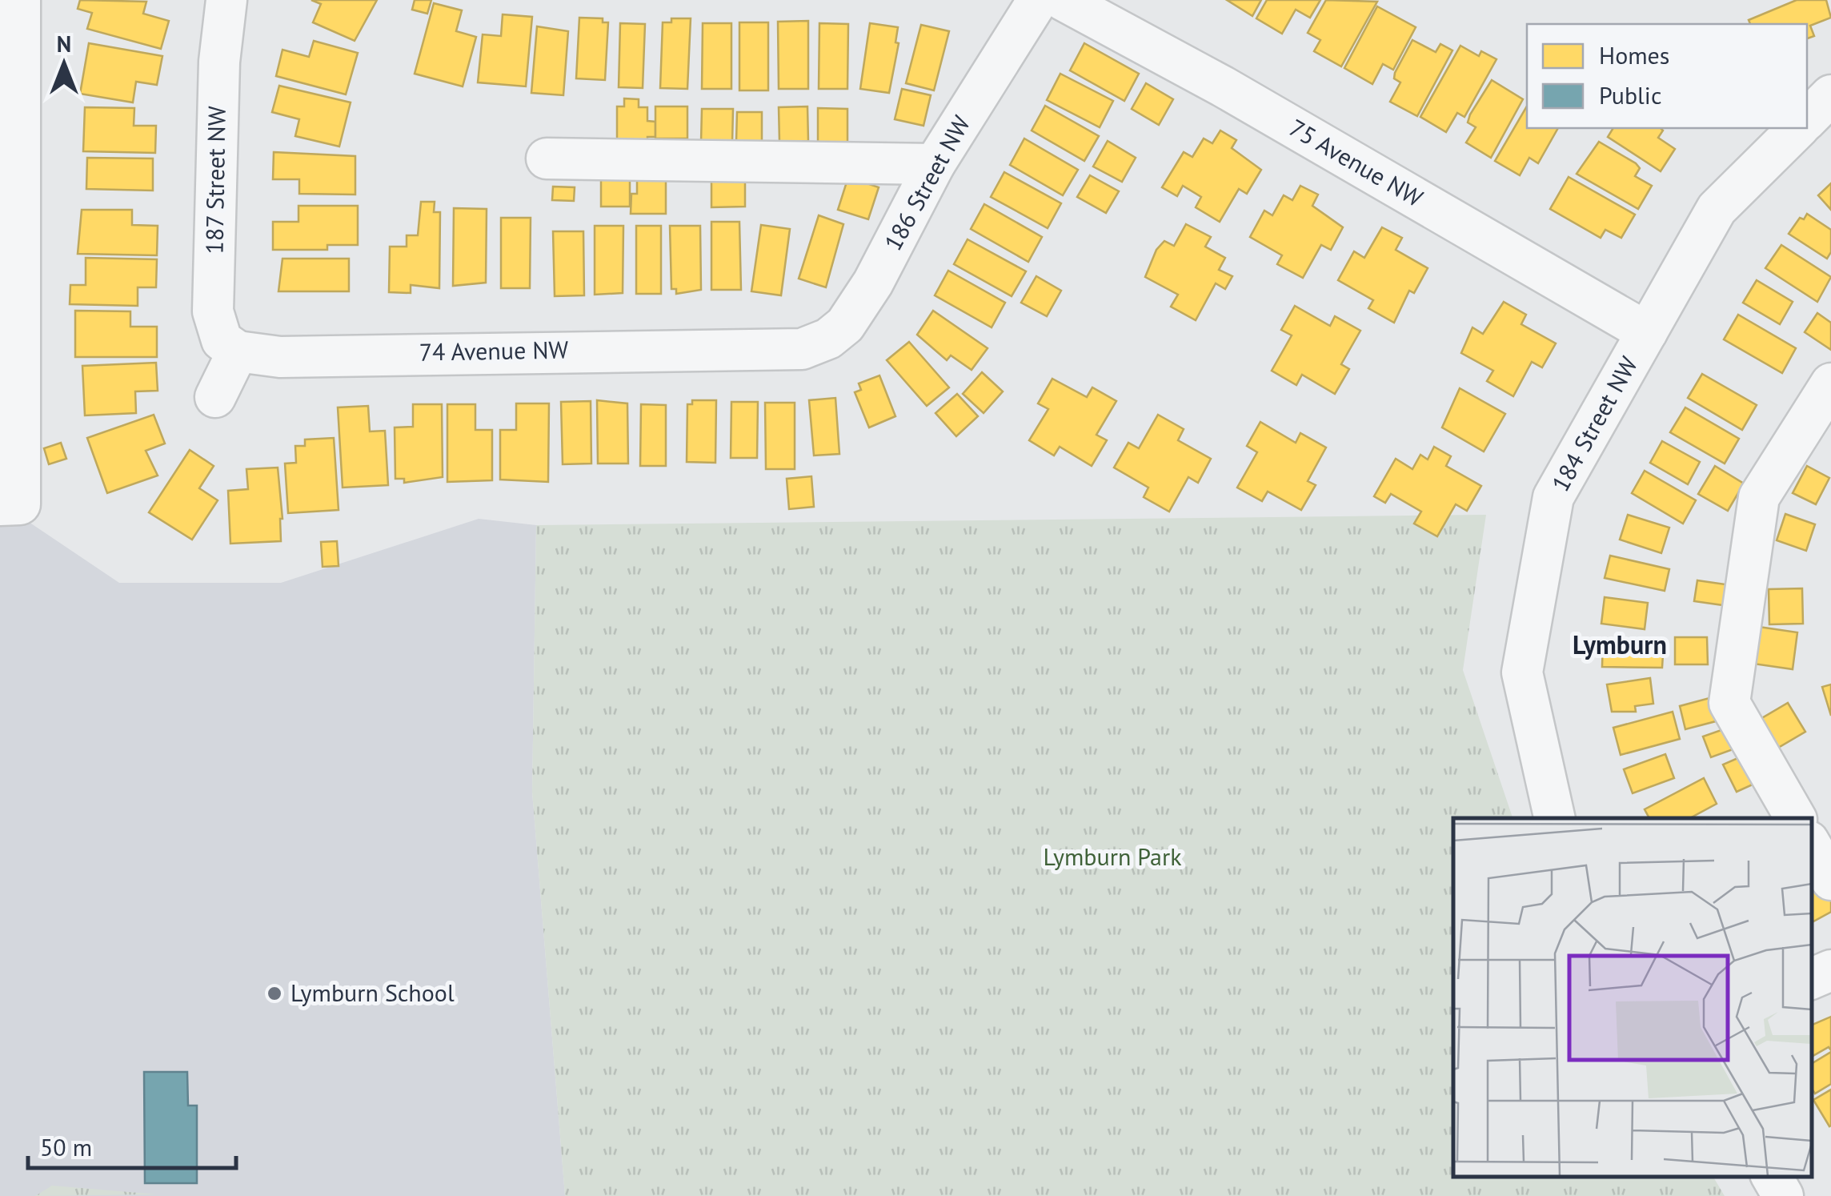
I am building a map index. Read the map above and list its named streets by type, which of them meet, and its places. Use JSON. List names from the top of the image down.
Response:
{
  "streets": {
    "street": [
      "75 Avenue NW",
      "187 Street NW",
      "186 Street NW",
      "74 Avenue NW",
      "184 Street NW"
    ]
  },
  "crossings": [
    ["75 Avenue NW", "184 Street NW"],
    ["187 Street NW", "74 Avenue NW"],
    ["186 Street NW", "74 Avenue NW"]
  ],
  "districts": ["Lymburn"],
  "parks": ["Lymburn Park"],
  "places": ["Lymburn School"],
  "legend": ["Homes", "Public"],
  "scale_bar": "50 m",
  "north": "top"
}
